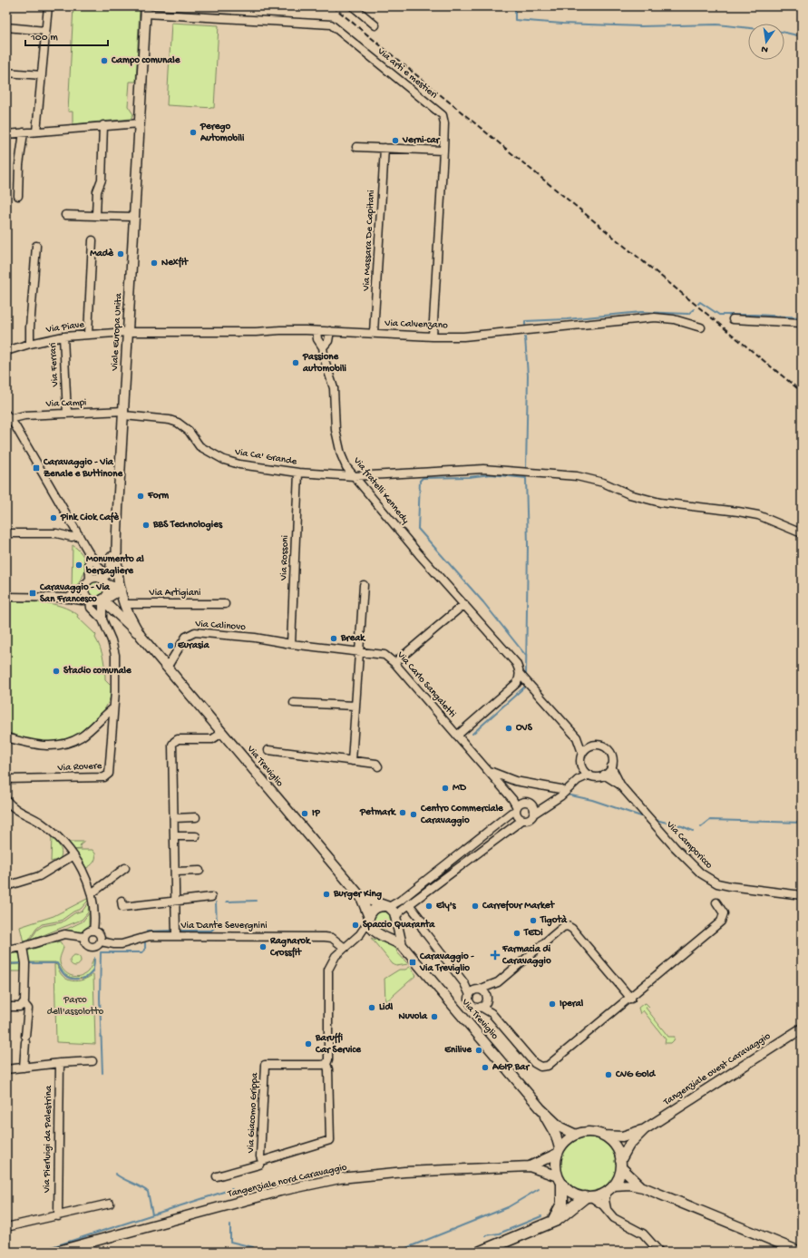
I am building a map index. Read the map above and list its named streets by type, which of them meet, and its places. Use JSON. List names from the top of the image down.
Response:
{
  "streets": {
    "main road": [
      "Viale Europa Unita",
      "Via Treviglio",
      "Tangenziale ovest Caravaggio",
      "Tangenziale nord Caravaggio"
    ],
    "street": [
      "Via arti e mestieri",
      "Via Massara De Capitani",
      "Via Calvenzano",
      "Via Piave",
      "Via Ferrari",
      "Via Campi",
      "Via Ca' Grande",
      "Via fratelli Kennedy",
      "Via Rossoni",
      "Via Artigiani",
      "Via Calinovo",
      "Via Carlo Sangaletti",
      "Via Rovere",
      "Via Camporicco",
      "Via Dante Severgnini",
      "Via Giacomo Grippa",
      "Via Pierluigi da Palestrina"
    ]
  },
  "crossings": [
    ["Via arti e mestieri", "Via Calvenzano"],
    ["Via arti e mestieri", "Viale Europa Unita"],
    ["Via Massara De Capitani", "Via Calvenzano"],
    ["Via Calvenzano", "Via Piave"],
    ["Via Calvenzano", "Viale Europa Unita"],
    ["Via Calvenzano", "Via fratelli Kennedy"],
    ["Via Piave", "Viale Europa Unita"],
    ["Via Piave", "Via Ferrari"],
    ["Viale Europa Unita", "Via Campi"],
    ["Viale Europa Unita", "Via Ca' Grande"],
    ["Viale Europa Unita", "Via Artigiani"],
    ["Viale Europa Unita", "Via Treviglio"],
    ["Via Ferrari", "Via Campi"],
    ["Via Campi", "Via Ca' Grande"],
    ["Via Ca' Grande", "Via fratelli Kennedy"],
    ["Via Ca' Grande", "Via Rossoni"],
    ["Via Rossoni", "Via Calinovo"],
    ["Via Rossoni", "Via Carlo Sangaletti"],
    ["Via Calinovo", "Via Carlo Sangaletti"],
    ["Via Calinovo", "Via Treviglio"],
    ["Via Treviglio", "Tangenziale ovest Caravaggio"],
    ["Via Treviglio", "Tangenziale nord Caravaggio"],
    ["Via Dante Severgnini", "Via Giacomo Grippa"],
    ["Tangenziale ovest Caravaggio", "Tangenziale nord Caravaggio"]
  ],
  "parks": ["Parco dell'assolotto"],
  "places": {
    "other": [
      "Campo comunale",
      "Perego Automobili",
      "Verni-car",
      "Madè",
      "Nexfit",
      "Passione automobili",
      "Form",
      "Pink Ciok Cafè",
      "BBS Technologies",
      "Monumento al bersagliere",
      "Break",
      "Eurasia",
      "Stadio comunale",
      "OVS",
      "MD",
      "Petmark",
      "IP",
      "Centro Commerciale Caravaggio",
      "Burger King",
      "Ely's",
      "Carrefour Market",
      "Tigotà",
      "Spaccio Quaranta",
      "TEDi",
      "Ragnarok Crossfit",
      "Iperal",
      "Lidl",
      "Nuvola",
      "Baruffi Car Service",
      "Enilive",
      "AGIP Bar",
      "CVG Gold"
    ],
    "transit": ["Caravaggio - Via Zenale e Buttinone", "Caravaggio - Via San Francesco", "Caravaggio - Via Treviglio"],
    "health": ["Farmacia di Caravaggio"]
  },
  "scale_bar": "100 m",
  "north": "bottom"
}
